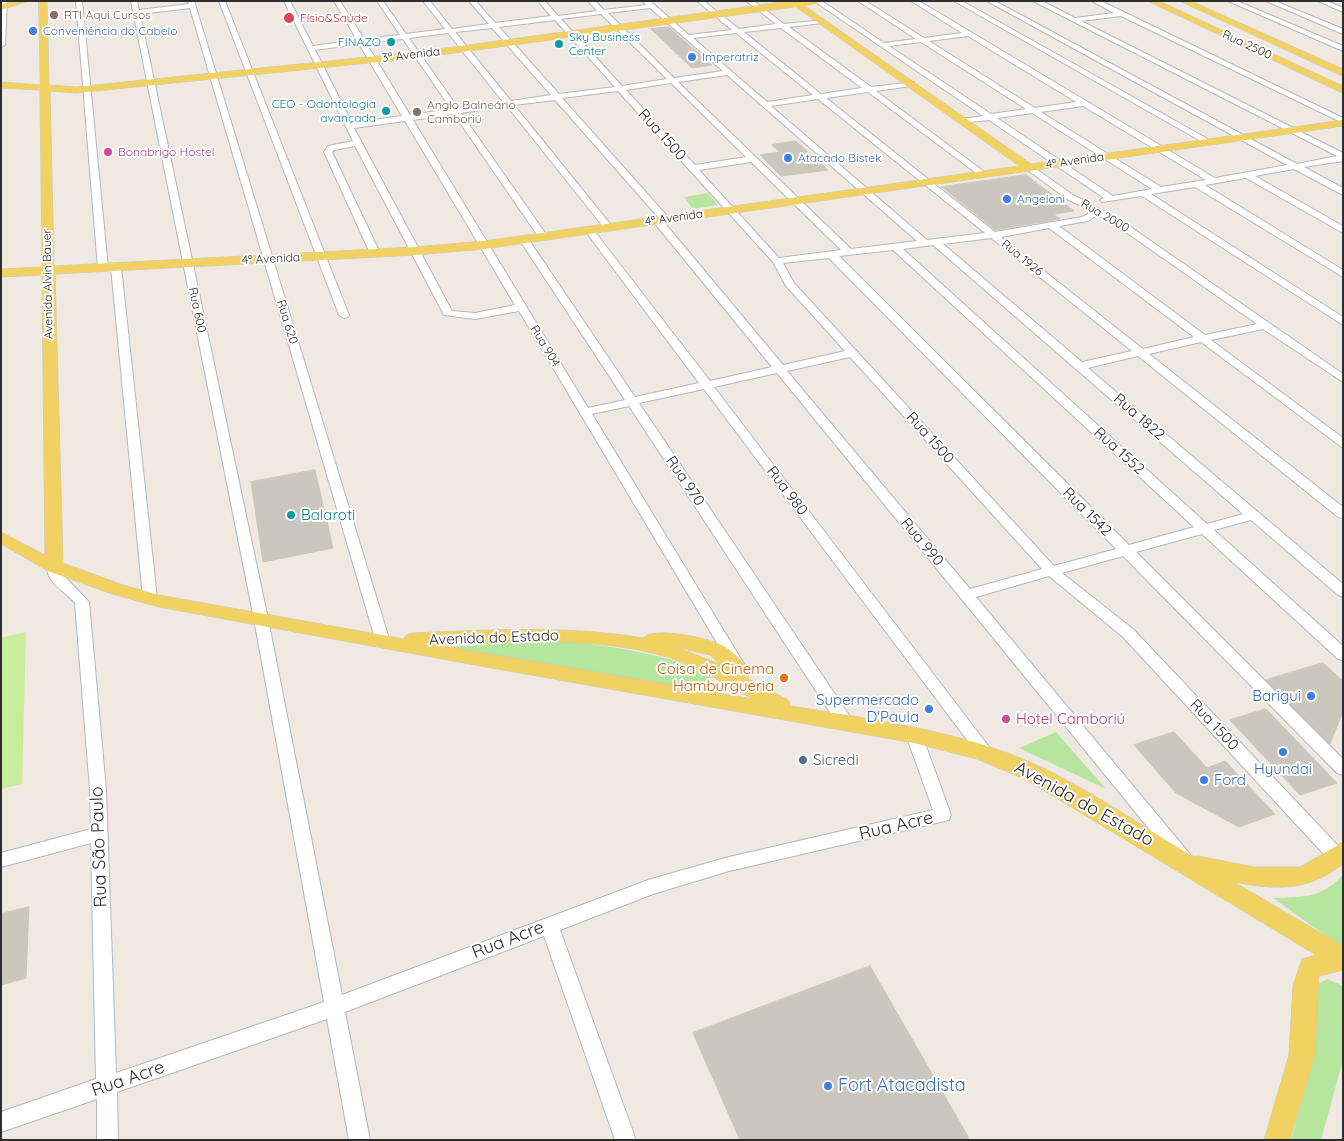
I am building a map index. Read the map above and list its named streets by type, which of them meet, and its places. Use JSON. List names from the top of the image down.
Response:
{
  "streets": {
    "main road": [
      "Rua 2500",
      "3ª Avenida",
      "4ª Avenida",
      "Rua 2000",
      "Avenida Alvin Bauer",
      "Avenida do Estado"
    ],
    "street": [
      "Rua 1500",
      "Rua 1926",
      "Rua 600",
      "Rua 620",
      "Rua 904",
      "Rua 1822",
      "Rua 1552",
      "Rua 970",
      "Rua 980",
      "Rua 1542",
      "Rua 990",
      "Rua Acre",
      "Rua São Paulo"
    ]
  },
  "crossings": [
    ["3ª Avenida", "Rua 1500"],
    ["3ª Avenida", "Rua 2000"],
    ["3ª Avenida", "Rua 1926"],
    ["3ª Avenida", "Avenida Alvin Bauer"],
    ["3ª Avenida", "Rua 600"],
    ["3ª Avenida", "Rua 620"],
    ["3ª Avenida", "Rua 904"],
    ["3ª Avenida", "Rua 1822"],
    ["3ª Avenida", "Rua 990"],
    ["Rua 1500", "4ª Avenida"],
    ["4ª Avenida", "Rua 2000"],
    ["4ª Avenida", "Rua 1926"],
    ["4ª Avenida", "Avenida Alvin Bauer"],
    ["4ª Avenida", "Rua 600"],
    ["4ª Avenida", "Rua 620"],
    ["4ª Avenida", "Rua 904"],
    ["4ª Avenida", "Rua 1822"],
    ["4ª Avenida", "Rua 970"],
    ["4ª Avenida", "Rua 980"],
    ["4ª Avenida", "Rua 990"],
    ["Avenida Alvin Bauer", "Avenida do Estado"],
    ["Avenida Alvin Bauer", "Rua São Paulo"],
    ["Rua 600", "Avenida do Estado"],
    ["Rua 600", "Rua Acre"],
    ["Rua 620", "Avenida do Estado"],
    ["Rua 904", "Avenida do Estado"],
    ["Rua 970", "Avenida do Estado"],
    ["Rua 980", "Avenida do Estado"],
    ["Rua 990", "Avenida do Estado"],
    ["Avenida do Estado", "Rua Acre"],
    ["Avenida do Estado", "Rua São Paulo"],
    ["Rua Acre", "Rua São Paulo"]
  ],
  "places": [
    "RTI Aqui Cursos",
    "Físio&Saúde",
    "Conveniência do Cabelo",
    "FINAZO",
    "Sky Business Center",
    "Imperatriz",
    "CEO - Odontologia avançada",
    "Anglo Balneário Camboriú",
    "Bonabrigo Hostel",
    "Atacado Bistek",
    "Angeloni",
    "Balaroti",
    "Coisa de Cinema Hamburgueria",
    "Barigui",
    "Supermercado D'Paula",
    "Hotel Camboriú",
    "Hyundai",
    "Sicredi",
    "Ford",
    "Fort Atacadista"
  ]
}
